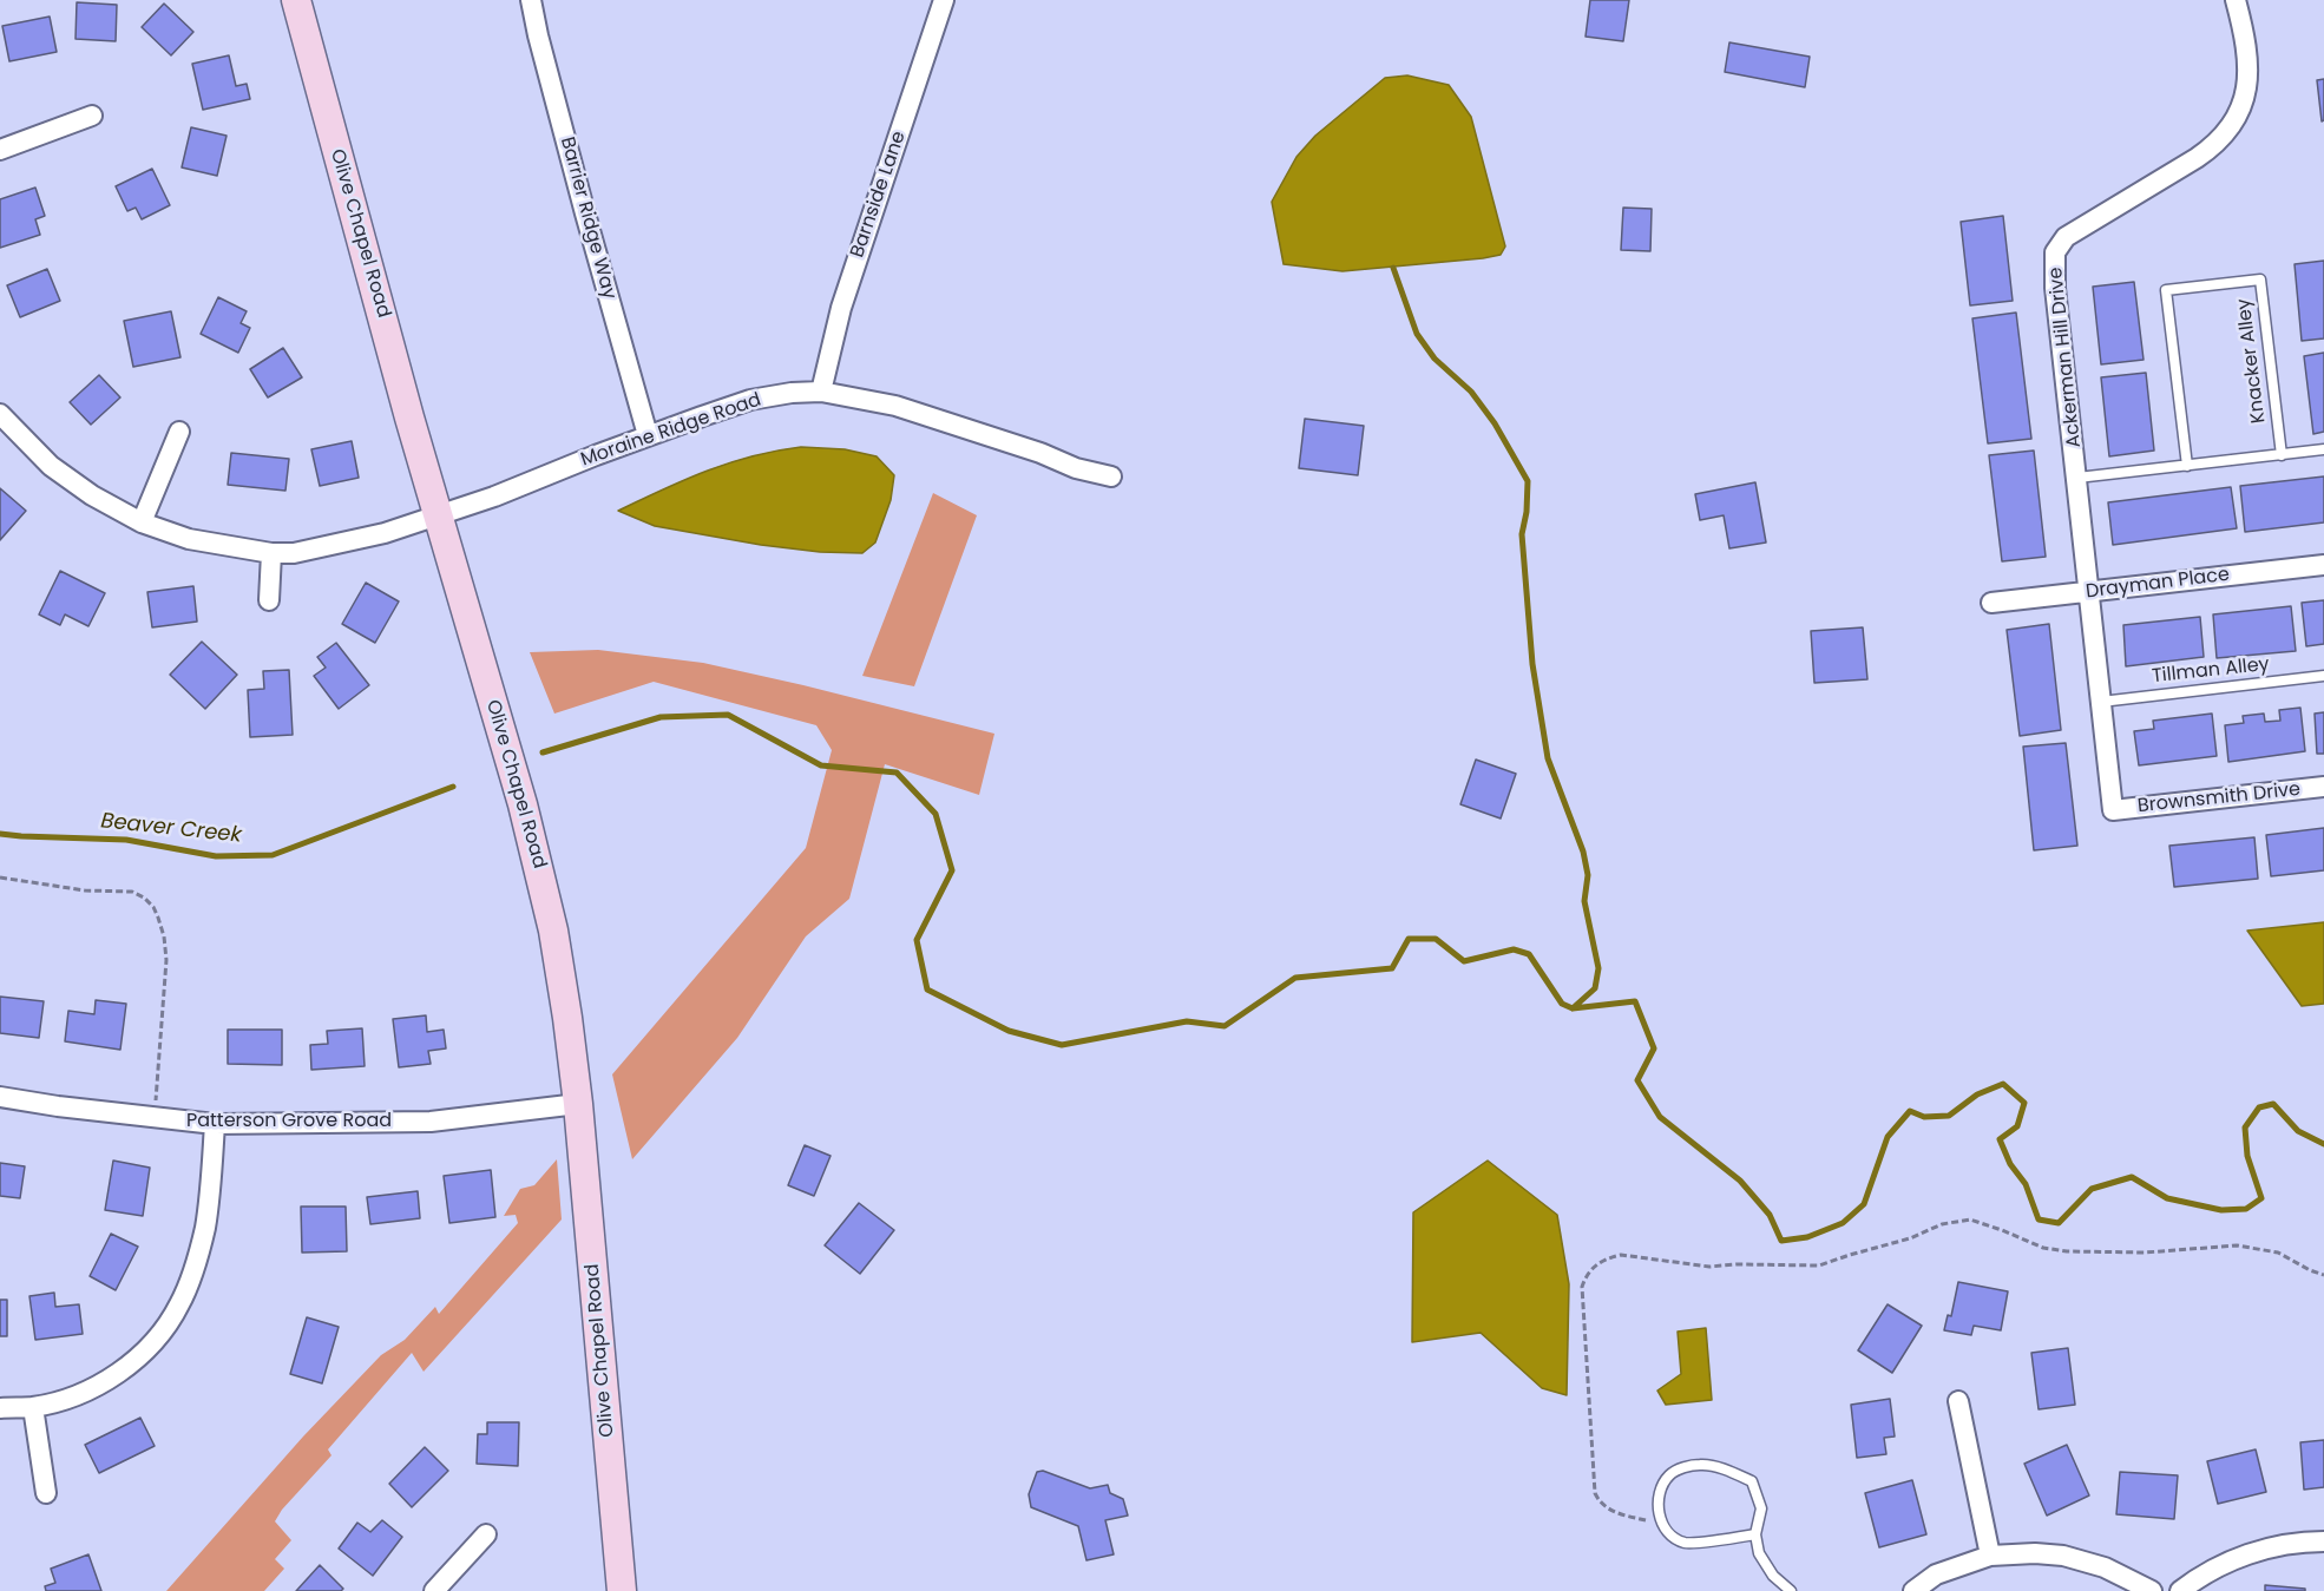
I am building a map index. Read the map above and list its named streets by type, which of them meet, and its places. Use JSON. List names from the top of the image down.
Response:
{
  "streets": {
    "main road": ["Olive Chapel Road"],
    "street": [
      "Barnside Lane",
      "Barrier Ridge Way",
      "Ackerman Hill Drive",
      "Moraine Ridge Road",
      "Drayman Place",
      "Brownsmith Drive",
      "Patterson Grove Road"
    ],
    "lane": ["Knacker Alley", "Tillman Alley"]
  },
  "crossings": [
    ["Barnside Lane", "Moraine Ridge Road"],
    ["Barrier Ridge Way", "Moraine Ridge Road"],
    ["Olive Chapel Road", "Moraine Ridge Road"],
    ["Olive Chapel Road", "Patterson Grove Road"],
    ["Ackerman Hill Drive", "Drayman Place"],
    ["Ackerman Hill Drive", "Tillman Alley"],
    ["Ackerman Hill Drive", "Brownsmith Drive"]
  ],
  "water": ["Beaver Creek"]
}
